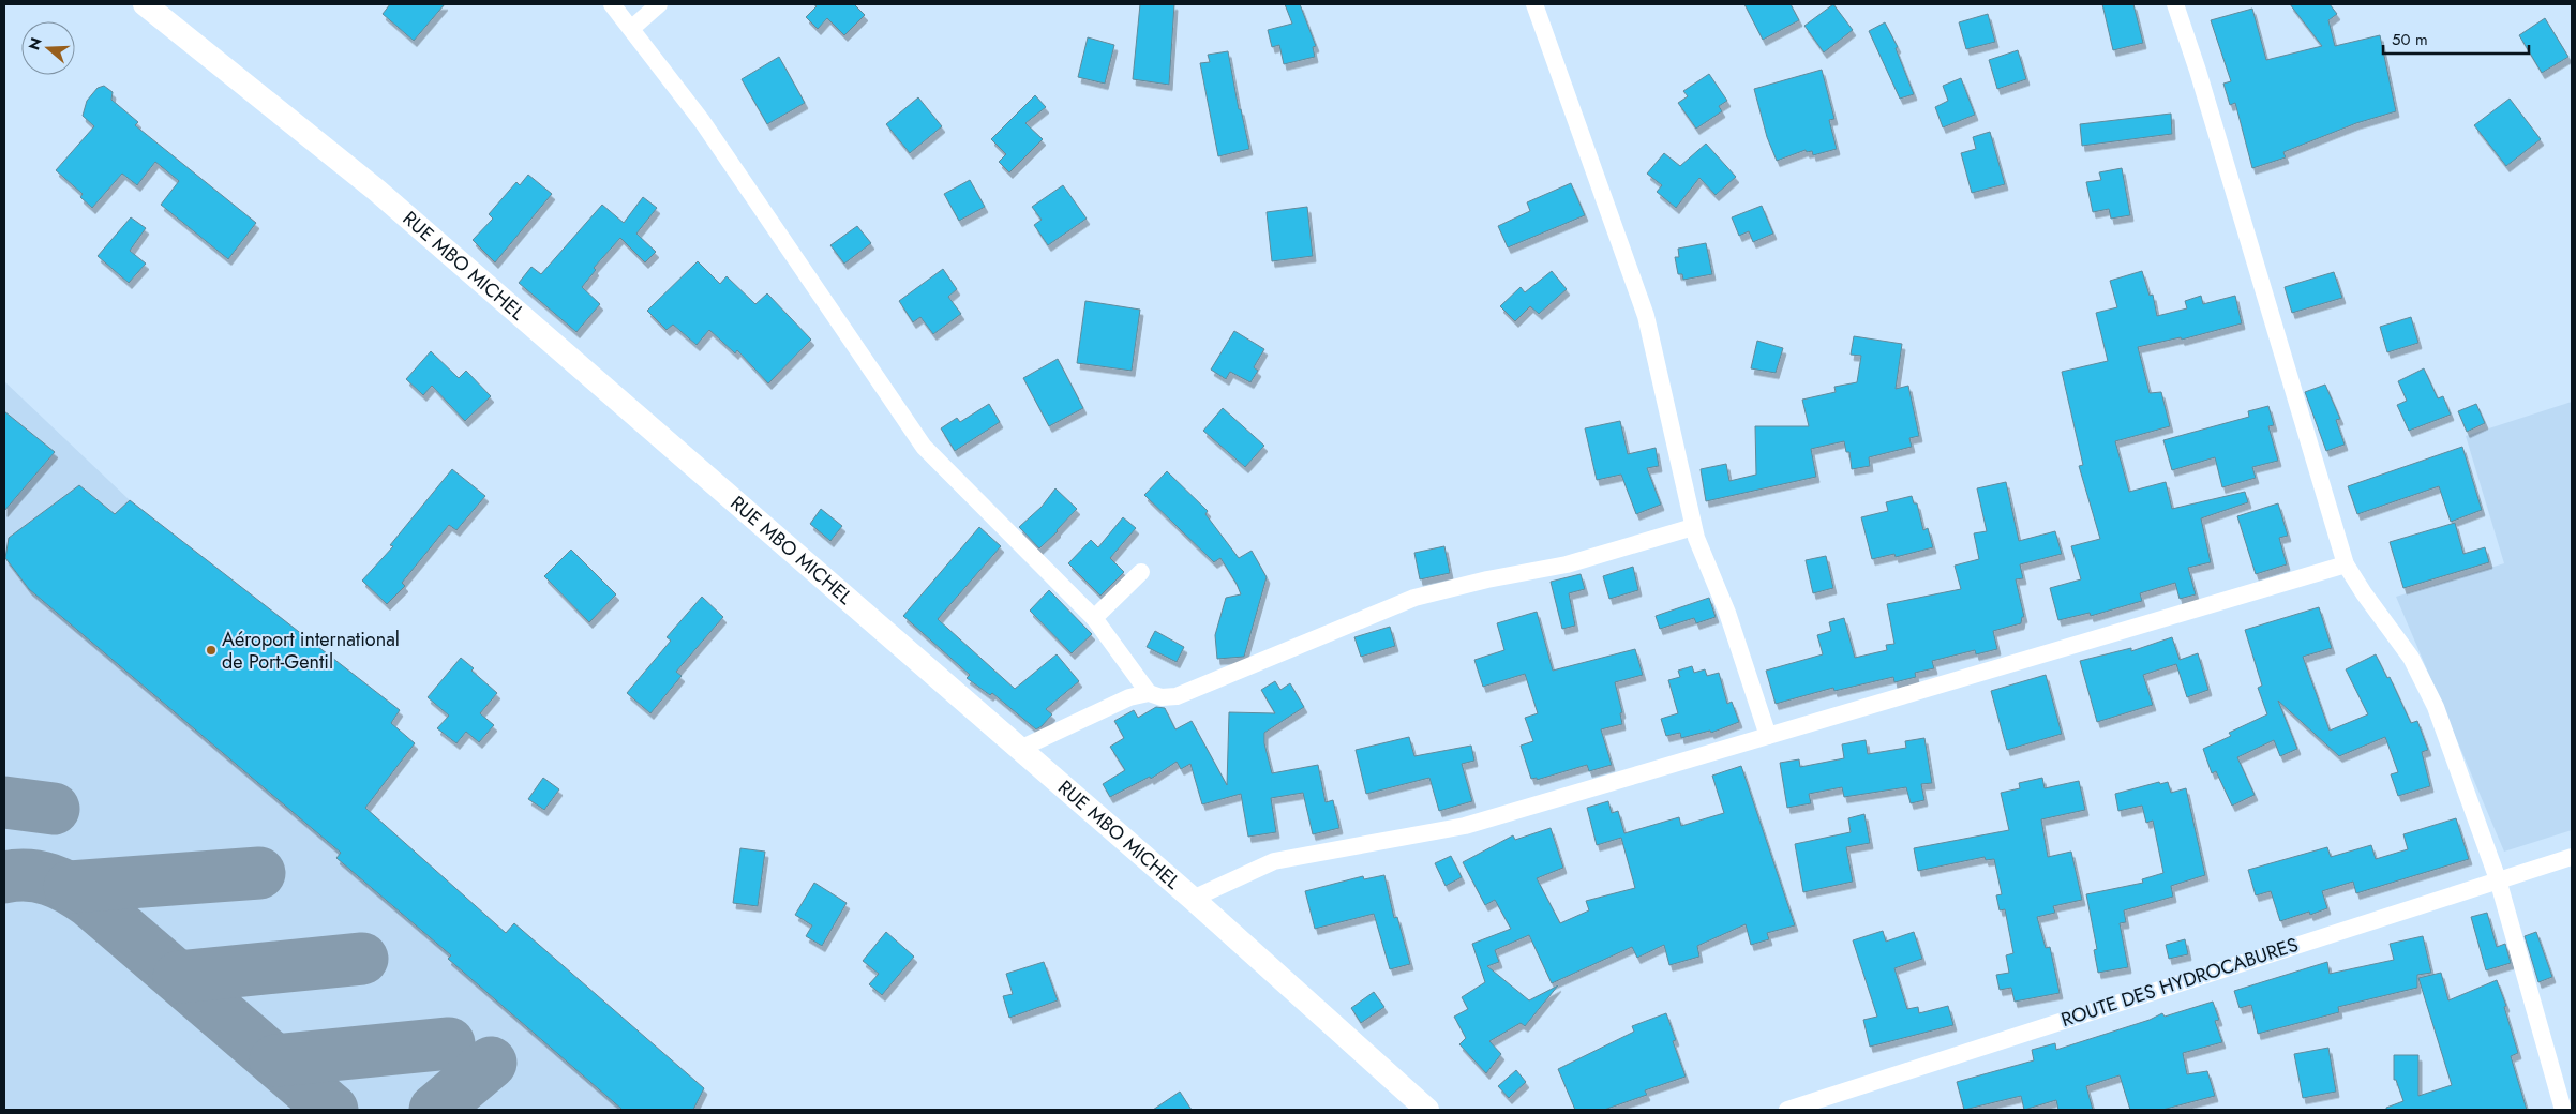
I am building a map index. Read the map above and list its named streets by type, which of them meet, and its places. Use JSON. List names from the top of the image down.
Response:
{
  "streets": {
    "street": ["RUE MBO MICHEL", "ROUTE DES HYDROCABURES"]
  },
  "places": ["Aéroport international de Port-Gentil"],
  "scale_bar": "50 m",
  "north": "left"
}
